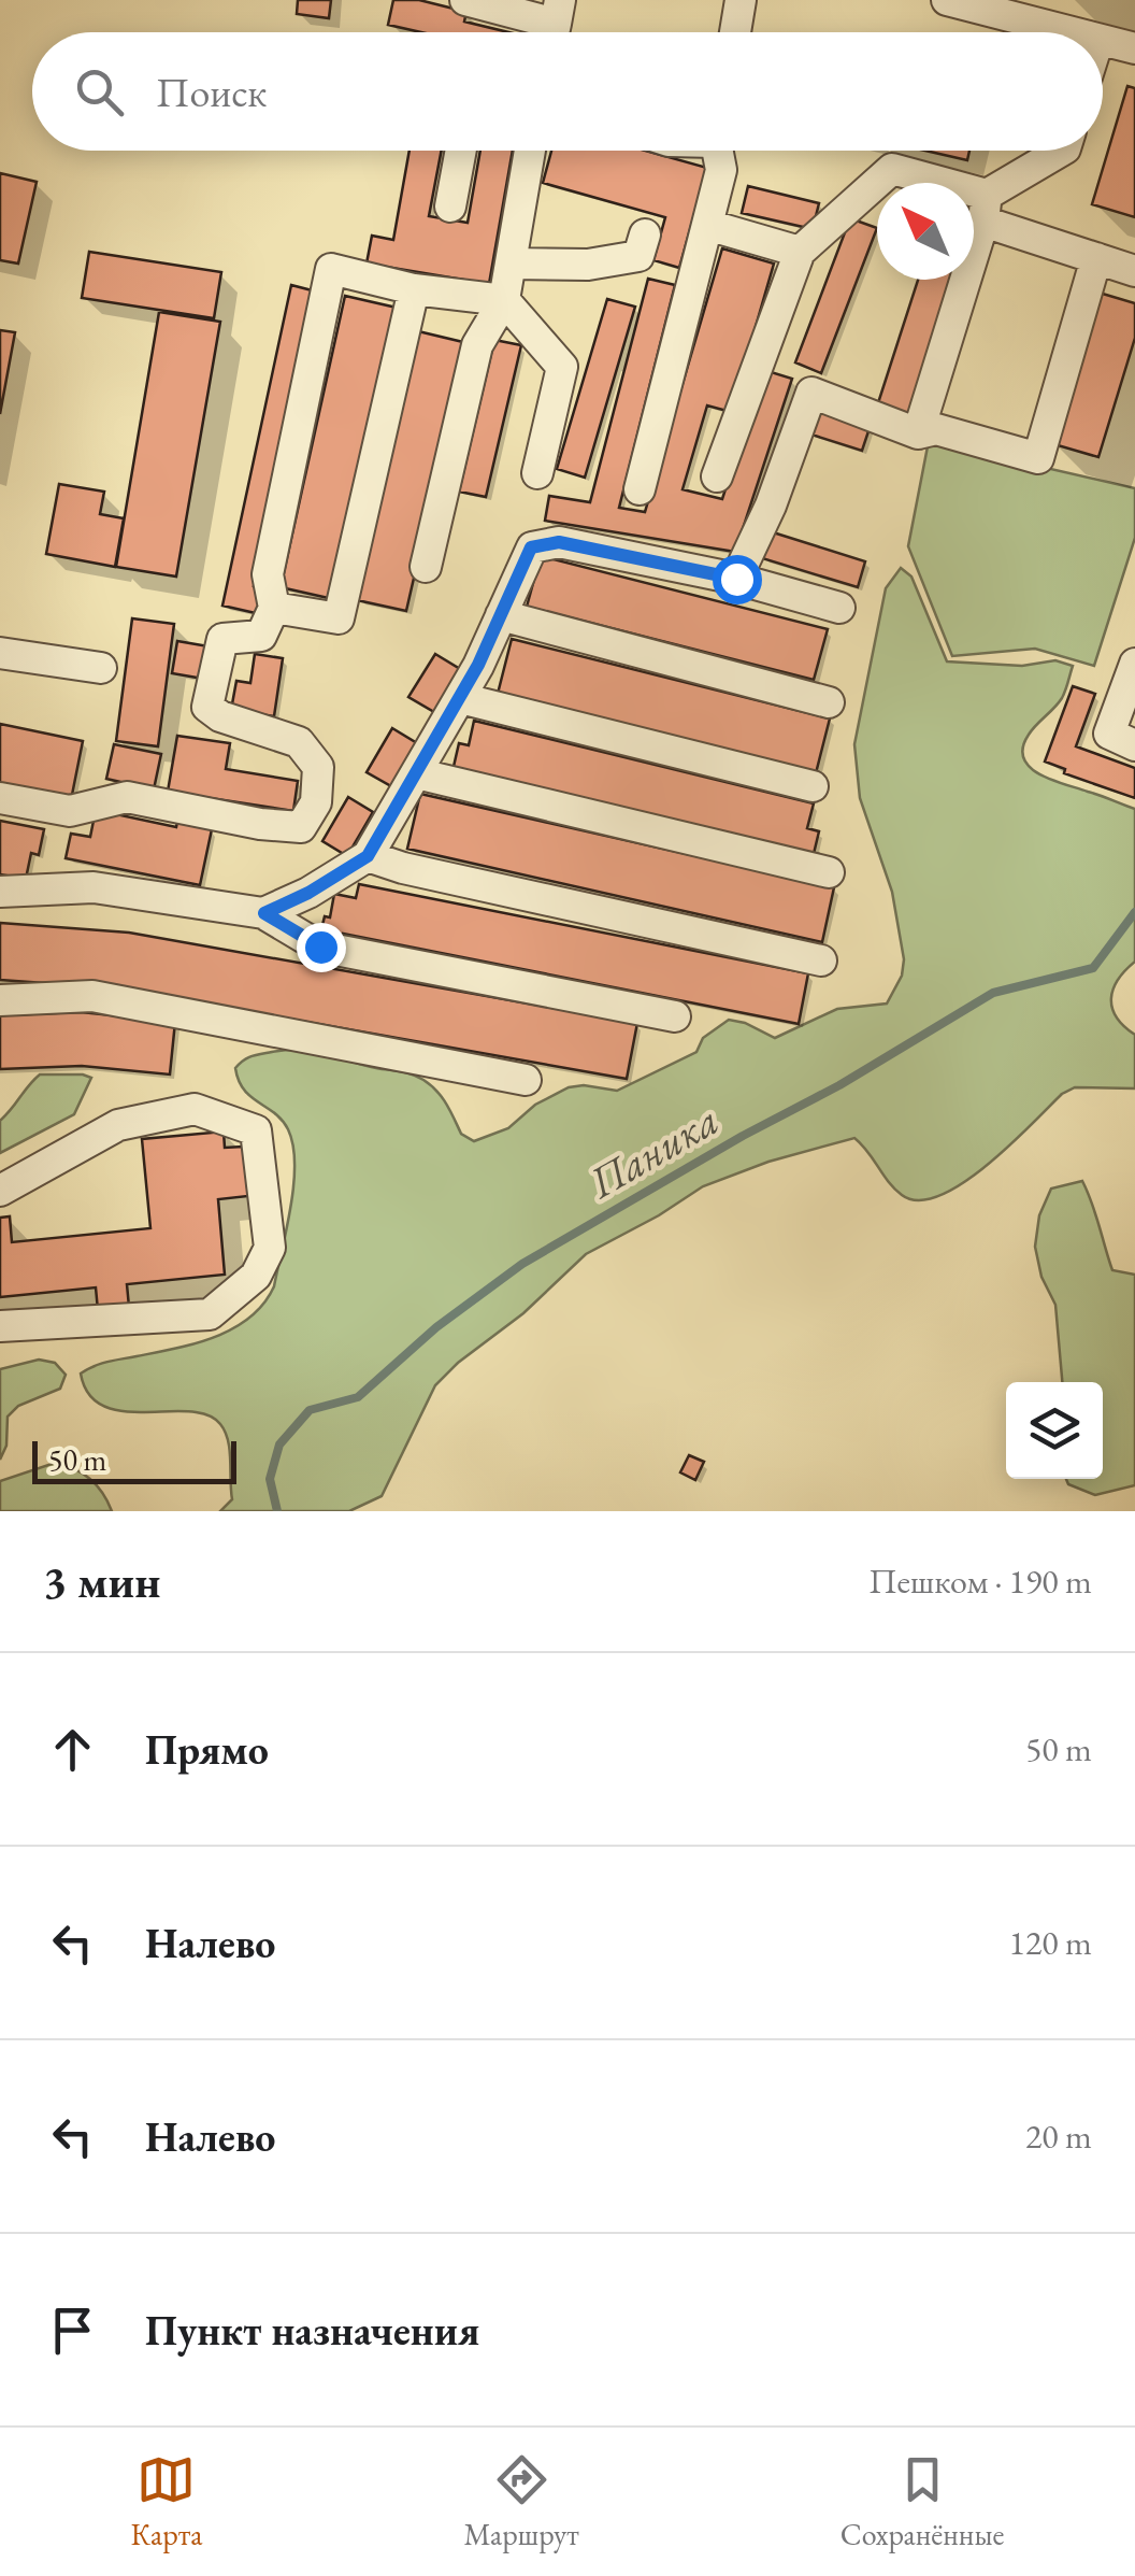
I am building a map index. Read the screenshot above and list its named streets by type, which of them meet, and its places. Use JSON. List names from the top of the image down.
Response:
{
  "water": ["Паника"],
  "scale_bar": "50 m",
  "north": "top left",
  "page": {
    "search": "Поиск",
    "scale": "50 m",
    "heading": ["3 мин", "Пешком · 190 m"],
    "list": [
      ["Прямо", "50 m"],
      ["Налево", "120 m"],
      ["Налево", "20 m"],
      "Пункт назначения"
    ],
    "nav": ["Карта", "Маршрут", "Сохранённые"]
  }
}
